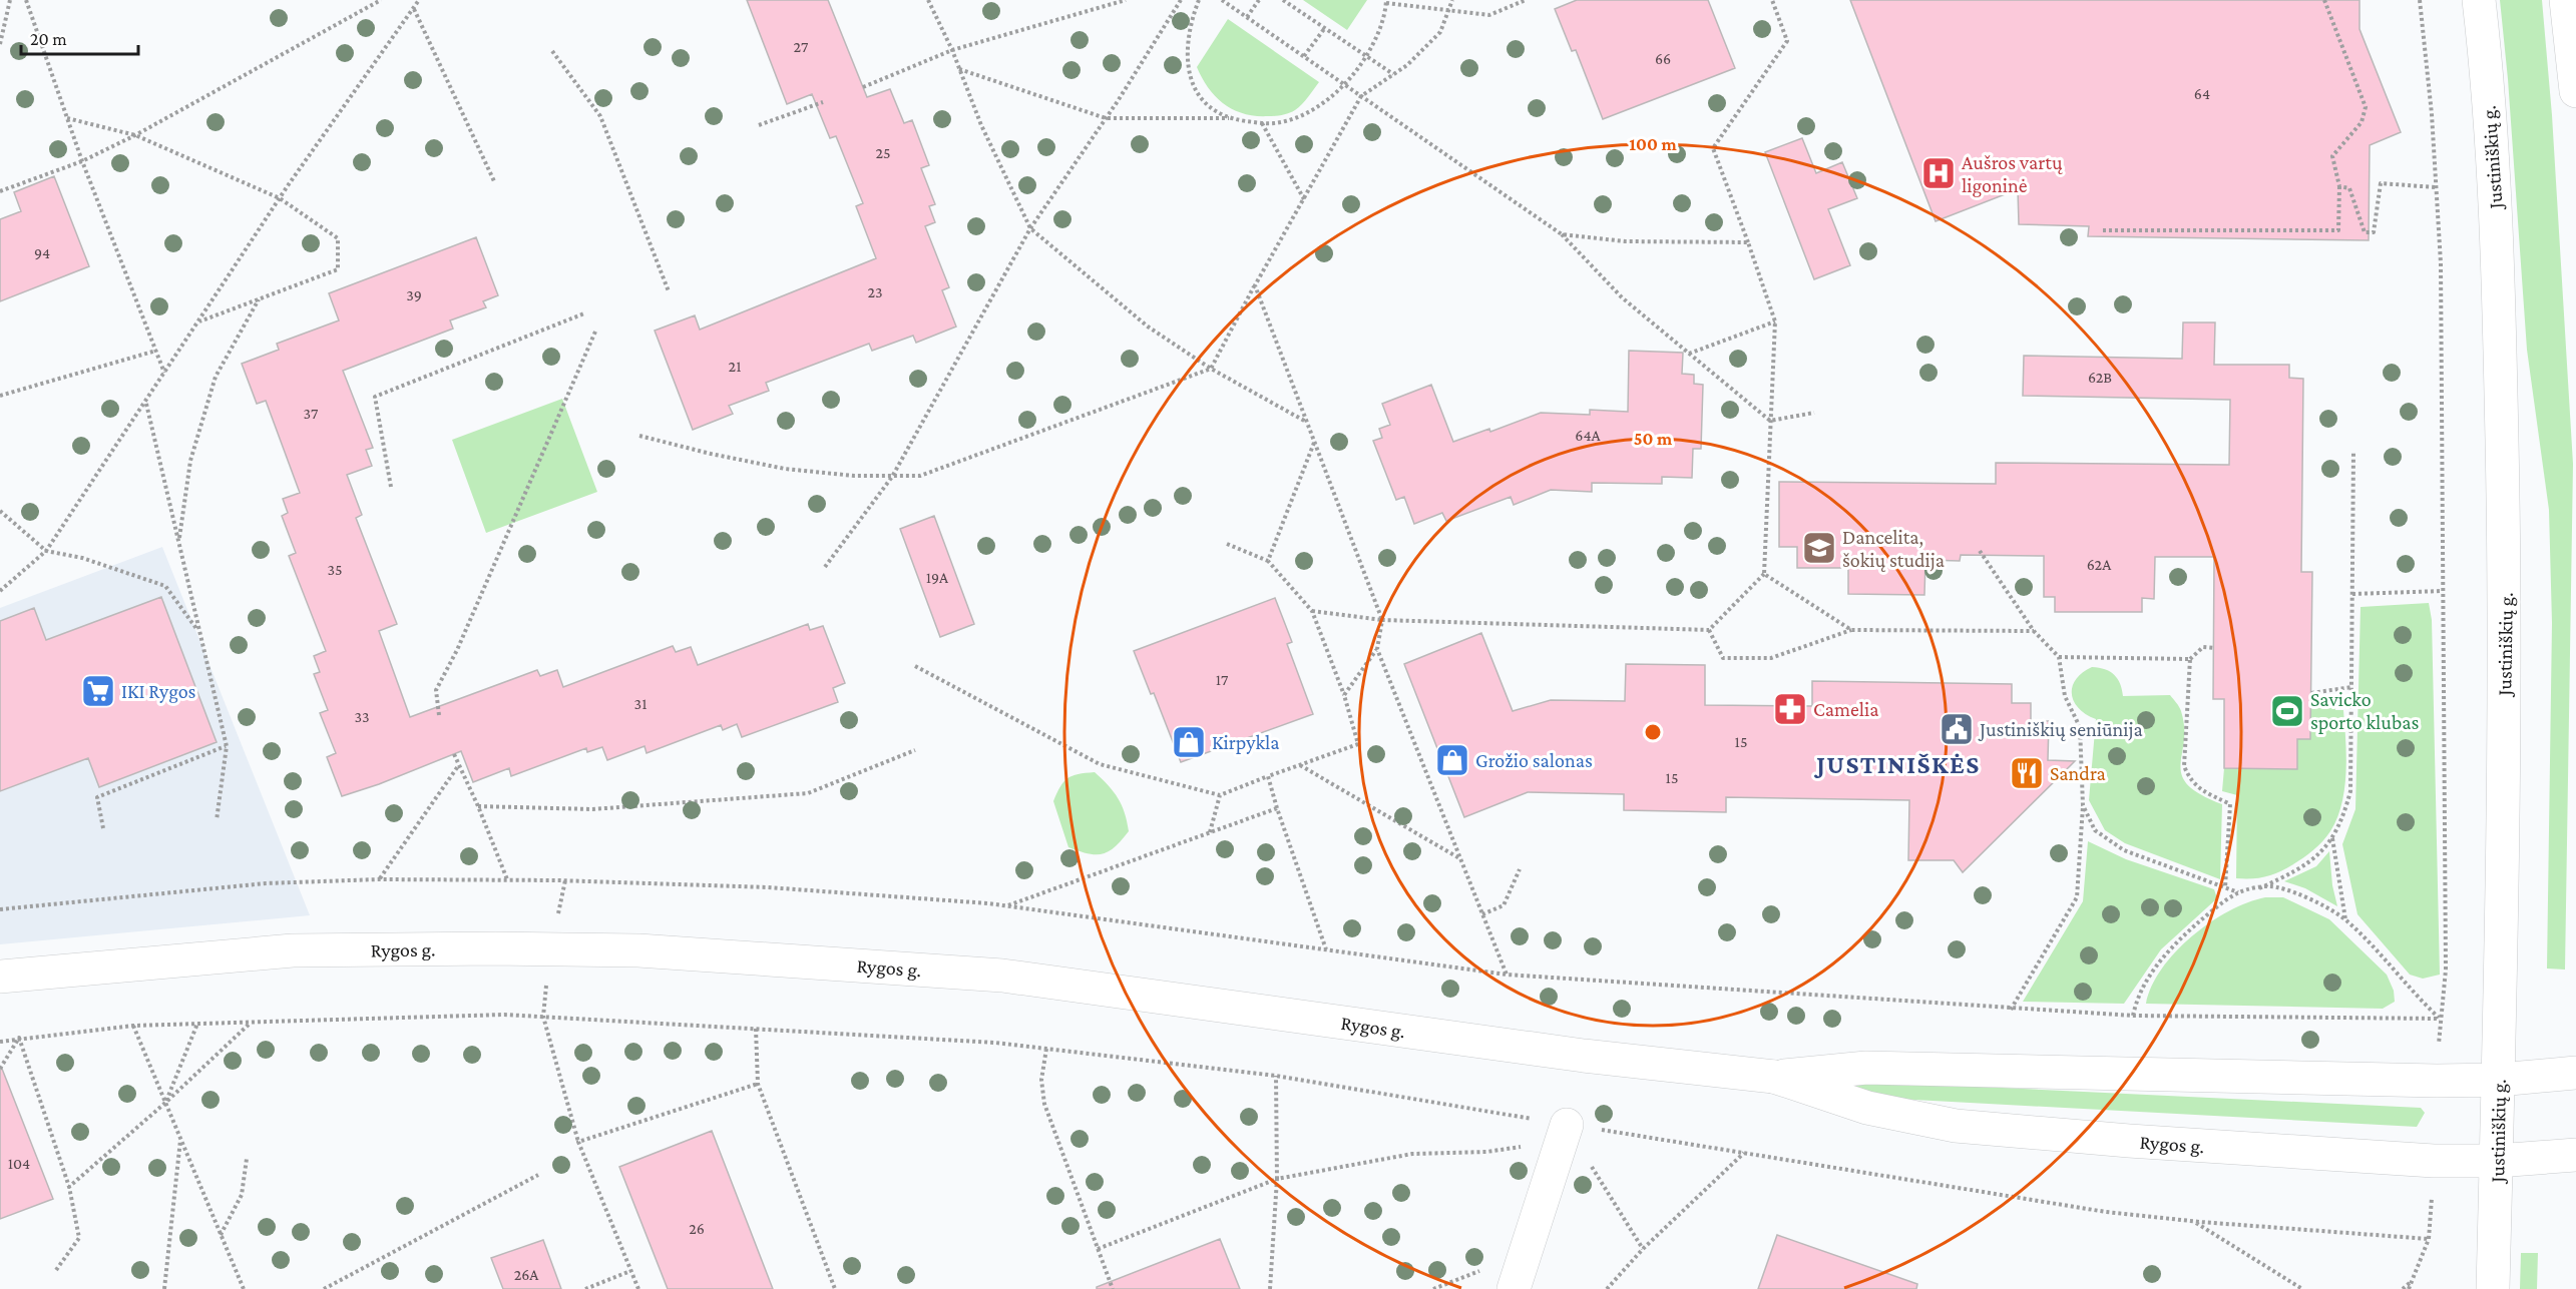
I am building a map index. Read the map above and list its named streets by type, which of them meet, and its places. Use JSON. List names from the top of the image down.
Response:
{
  "streets": {
    "main road": ["Justiniškių g.", "Rygos g."]
  },
  "crossings": [
    ["Justiniškių g.", "Rygos g."]
  ],
  "districts": ["JUSTINIŠKĖS"],
  "places": {
    "hospital": ["Aušros vartų ligoninė"],
    "school or university": ["Dancelita, šokių studija"],
    "supermarket": ["IKI Rygos"],
    "pharmacy": ["Camelia"],
    "sports": ["Savicko sporto klubas"],
    "public building": ["Justiniškių seniūnija"],
    "shop": ["Kirpykla", "Grožio salonas"],
    "restaurant": ["Sandra"]
  },
  "house_numbers": [
    "27",
    "66",
    "64",
    "25",
    "94",
    "23",
    "39",
    "21",
    "62B",
    "37",
    "64A",
    "62A",
    "35",
    "19A",
    "17",
    "31",
    "33",
    "15",
    "15",
    "104",
    "26",
    "26A"
  ],
  "scale_bar": "20 m",
  "rings": ["100 m", "50 m"]
}
